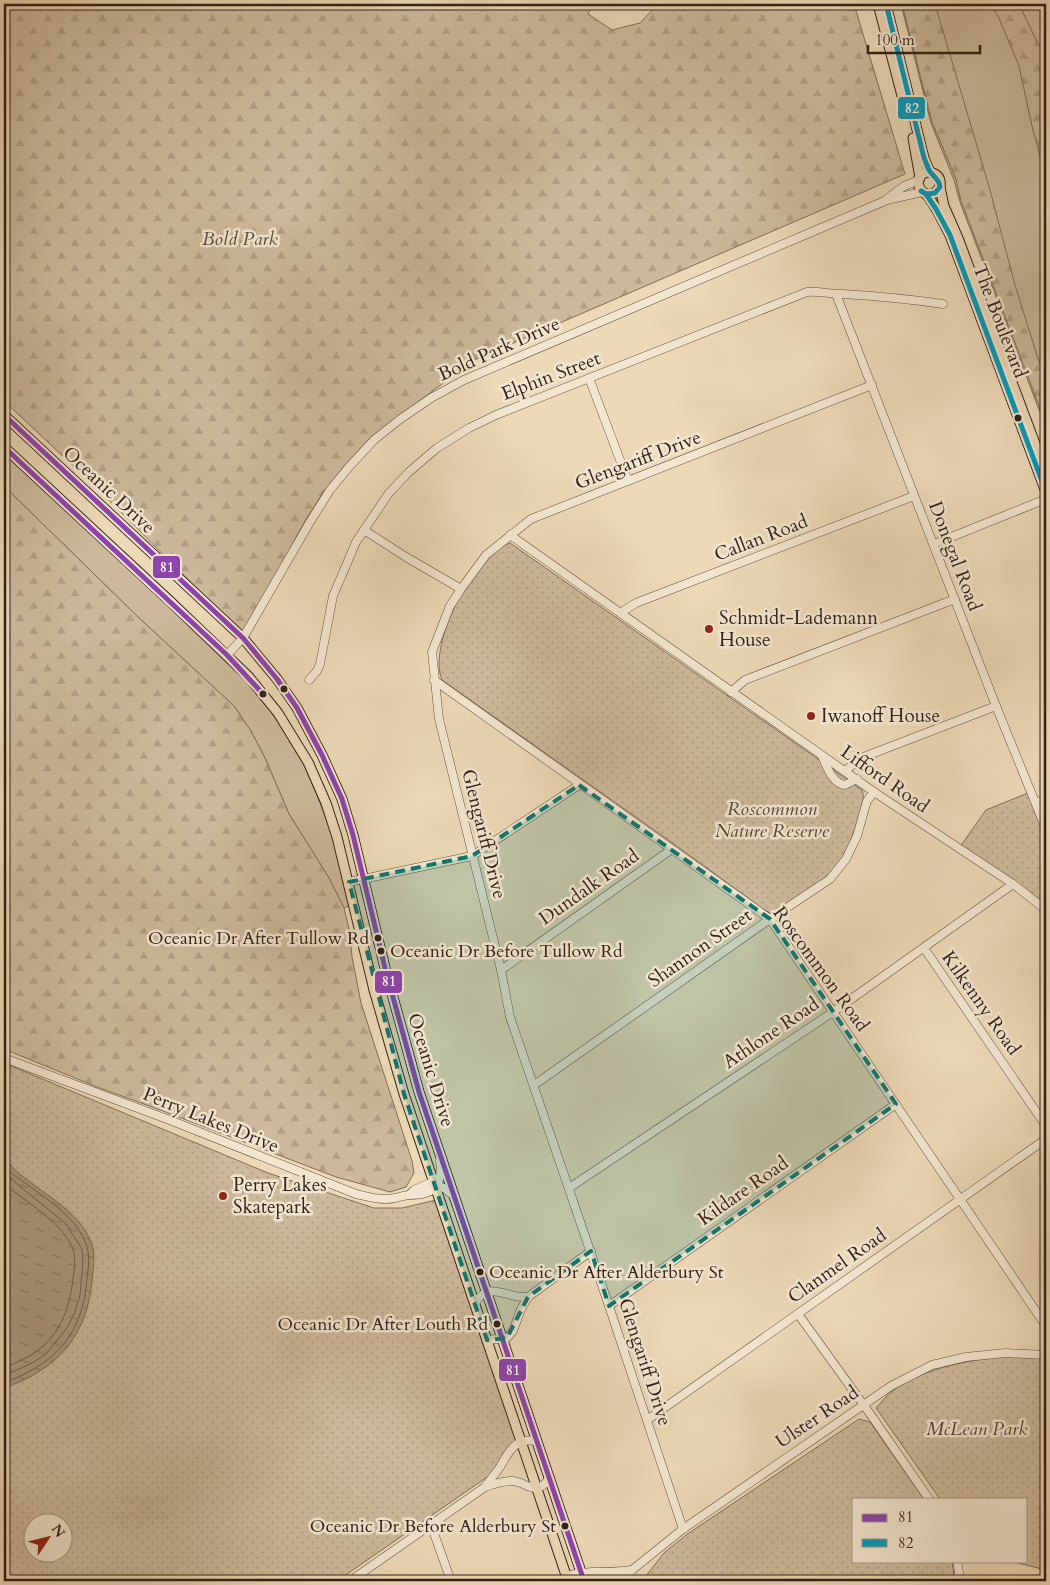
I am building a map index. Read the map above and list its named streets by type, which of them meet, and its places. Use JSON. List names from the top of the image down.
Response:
{
  "streets": {
    "main road": ["The Boulevard", "Oceanic Drive"],
    "street": [
      "Bold Park Drive",
      "Elphin Street",
      "Glengariff Drive",
      "Callan Road",
      "Donegal Road",
      "Lifford Road",
      "Dundalk Road",
      "Shannon Street",
      "Roscommon Road",
      "Kilkenny Road",
      "Athlone Road",
      "Perry Lakes Drive",
      "Kildare Road",
      "Clanmel Road",
      "Ulster Road"
    ]
  },
  "crossings": [
    ["The Boulevard", "Bold Park Drive"],
    ["Bold Park Drive", "Oceanic Drive"],
    ["Elphin Street", "Donegal Road"],
    ["Glengariff Drive", "Donegal Road"],
    ["Glengariff Drive", "Lifford Road"],
    ["Glengariff Drive", "Dundalk Road"],
    ["Glengariff Drive", "Shannon Street"],
    ["Glengariff Drive", "Roscommon Road"],
    ["Glengariff Drive", "Athlone Road"],
    ["Glengariff Drive", "Kildare Road"],
    ["Glengariff Drive", "Clanmel Road"],
    ["Glengariff Drive", "Ulster Road"],
    ["Oceanic Drive", "Perry Lakes Drive"],
    ["Callan Road", "Donegal Road"],
    ["Callan Road", "Lifford Road"],
    ["Lifford Road", "Shannon Street"],
    ["Lifford Road", "Athlone Road"],
    ["Dundalk Road", "Roscommon Road"],
    ["Shannon Street", "Roscommon Road"],
    ["Roscommon Road", "Athlone Road"],
    ["Roscommon Road", "Kildare Road"],
    ["Roscommon Road", "Clanmel Road"],
    ["Kilkenny Road", "Athlone Road"]
  ],
  "parks": ["Bold Park", "Roscommon Nature Reserve", "McLean Park"],
  "places": [
    "Schmidt-Lademann House",
    "Iwanoff House",
    "Oceanic Dr After Tullow Rd",
    "Oceanic Dr Before Tullow Rd",
    "Perry Lakes Skatepark",
    "Oceanic Dr After Alderbury St",
    "Oceanic Dr After Louth Rd",
    "Oceanic Dr Before Alderbury St"
  ],
  "lines": ["transit line 82", "transit line 81"],
  "legend": ["81", "82"],
  "scale_bar": "100 m",
  "north": "top right"
}
